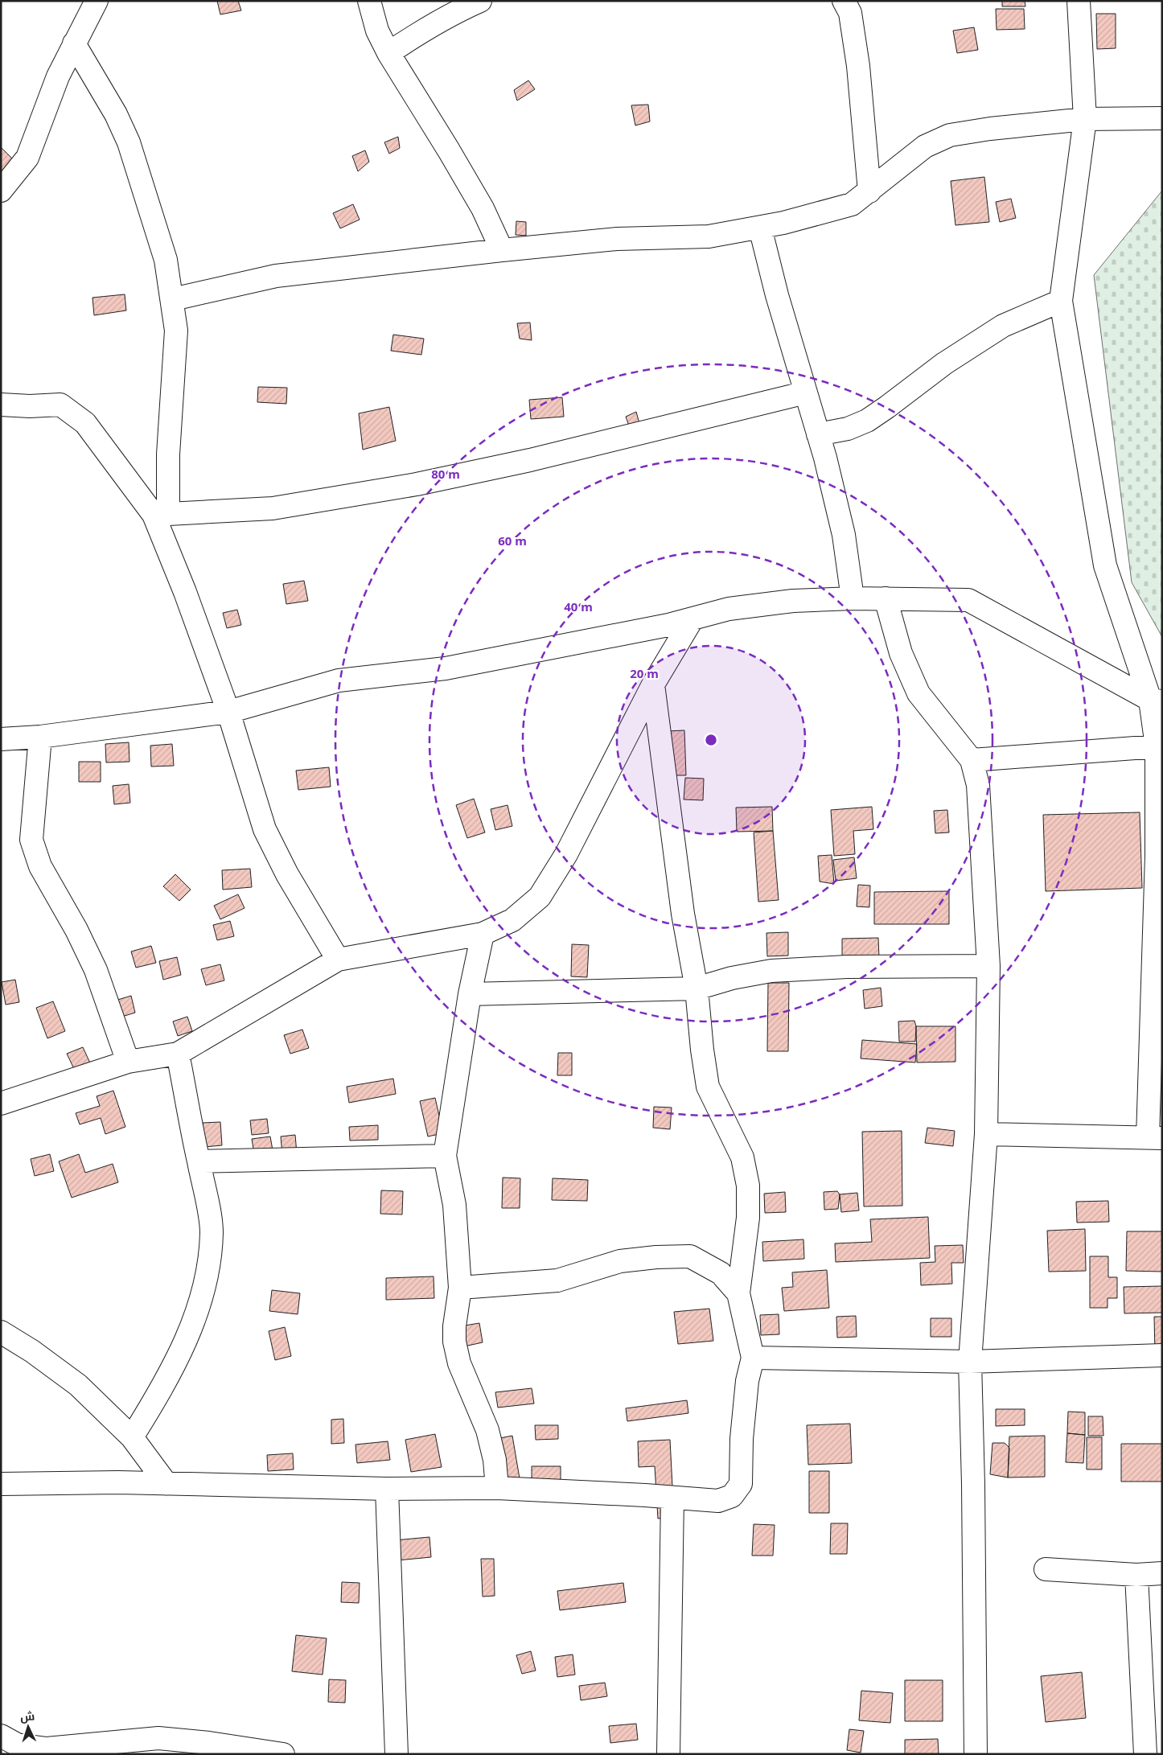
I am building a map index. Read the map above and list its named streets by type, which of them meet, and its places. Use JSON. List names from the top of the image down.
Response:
{
  "north": "top",
  "rings": [
    "80 m",
    "60 m",
    "40 m",
    "20 m"
  ]
}
